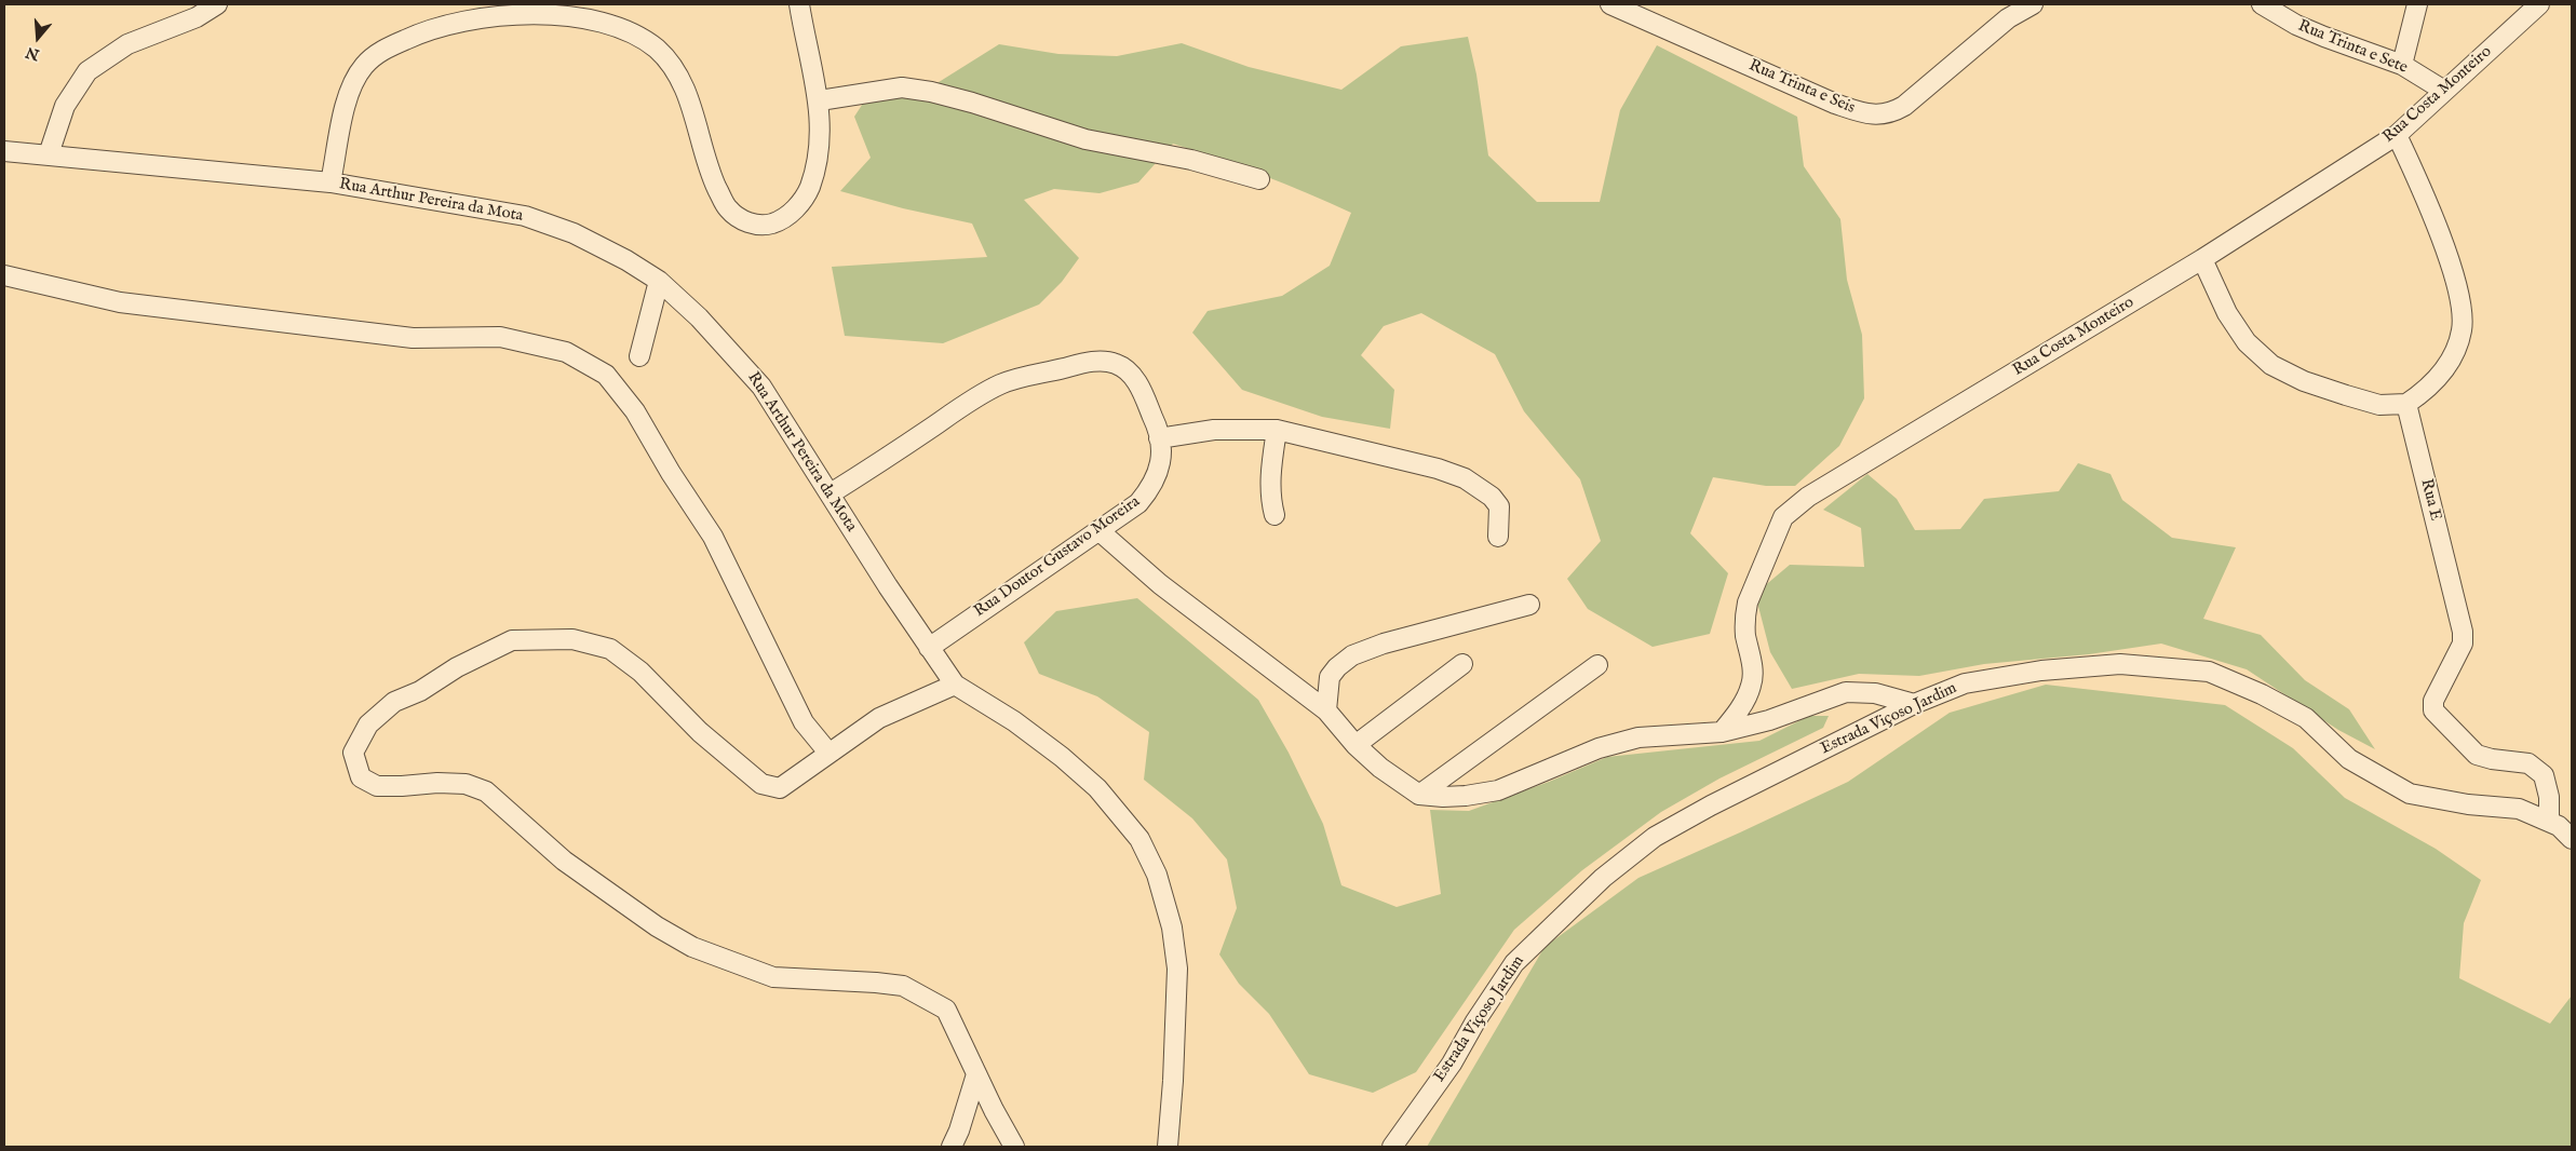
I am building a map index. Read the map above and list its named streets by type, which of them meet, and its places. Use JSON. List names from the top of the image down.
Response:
{
  "streets": {
    "street": [
      "Rua Trinta e Sete",
      "Rua Trinta e Seis",
      "Rua Costa Monteiro",
      "Rua Arthur Pereira da Mota",
      "Rua E",
      "Rua Doutor Gustavo Moreira",
      "Estrada Viçoso Jardim"
    ]
  },
  "crossings": [
    ["Rua Trinta e Sete", "Rua Costa Monteiro"],
    ["Rua Arthur Pereira da Mota", "Rua Doutor Gustavo Moreira"],
    ["Rua E", "Estrada Viçoso Jardim"]
  ],
  "north": "bottom"
}
